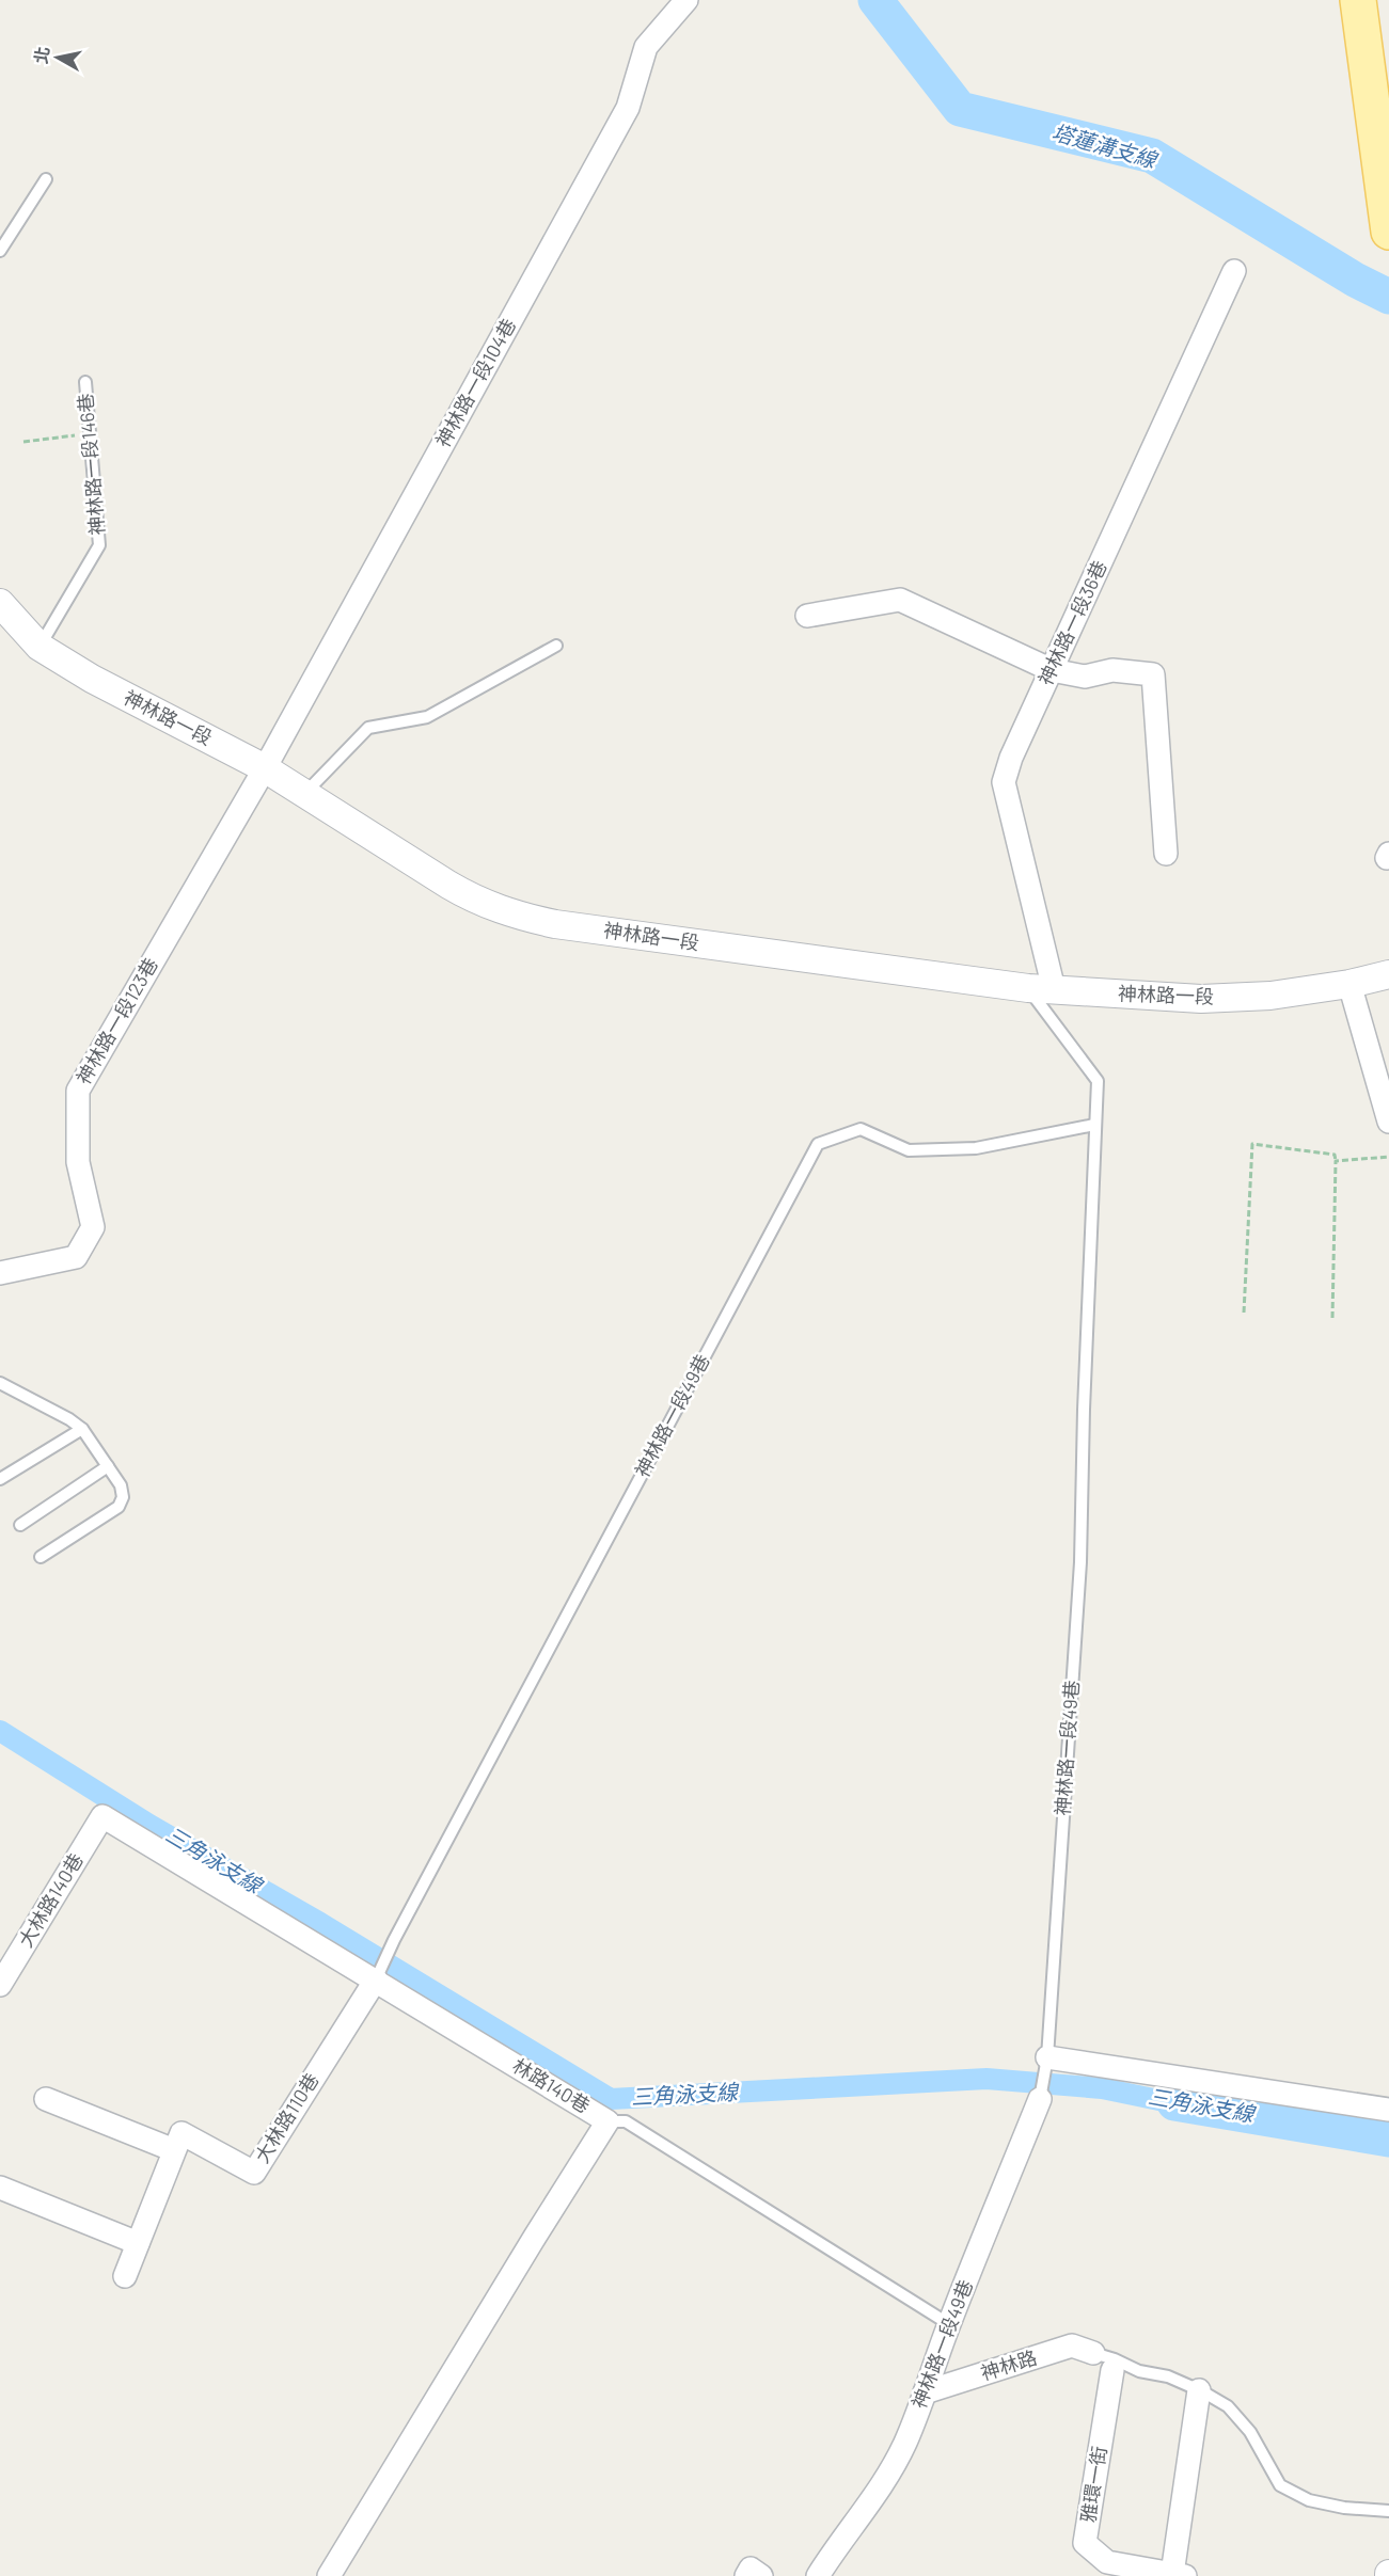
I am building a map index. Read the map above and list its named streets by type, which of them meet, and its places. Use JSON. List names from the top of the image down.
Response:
{
  "streets": {
    "street": [
      "神林路一段104巷",
      "神林路一段36巷",
      "神林路一段",
      "神林路一段123巷",
      "神林路一段49巷",
      "大林路140巷",
      "林路140巷",
      "大林路110巷",
      "神林路",
      "雅環一街"
    ],
    "lane": ["神林路一段146巷"]
  },
  "crossings": [
    ["神林路一段104巷", "神林路一段"],
    ["神林路一段104巷", "神林路一段123巷"],
    ["神林路一段146巷", "神林路一段"],
    ["神林路一段36巷", "神林路一段"],
    ["神林路一段36巷", "神林路一段49巷"],
    ["神林路一段", "神林路一段123巷"],
    ["神林路一段", "神林路一段49巷"],
    ["神林路一段49巷", "林路140巷"],
    ["神林路一段49巷", "大林路110巷"],
    ["神林路一段49巷", "神林路"],
    ["大林路140巷", "林路140巷"],
    ["林路140巷", "大林路110巷"]
  ],
  "water": ["塔蓮溝支線", "三角泳支線"],
  "north": "left"
}
